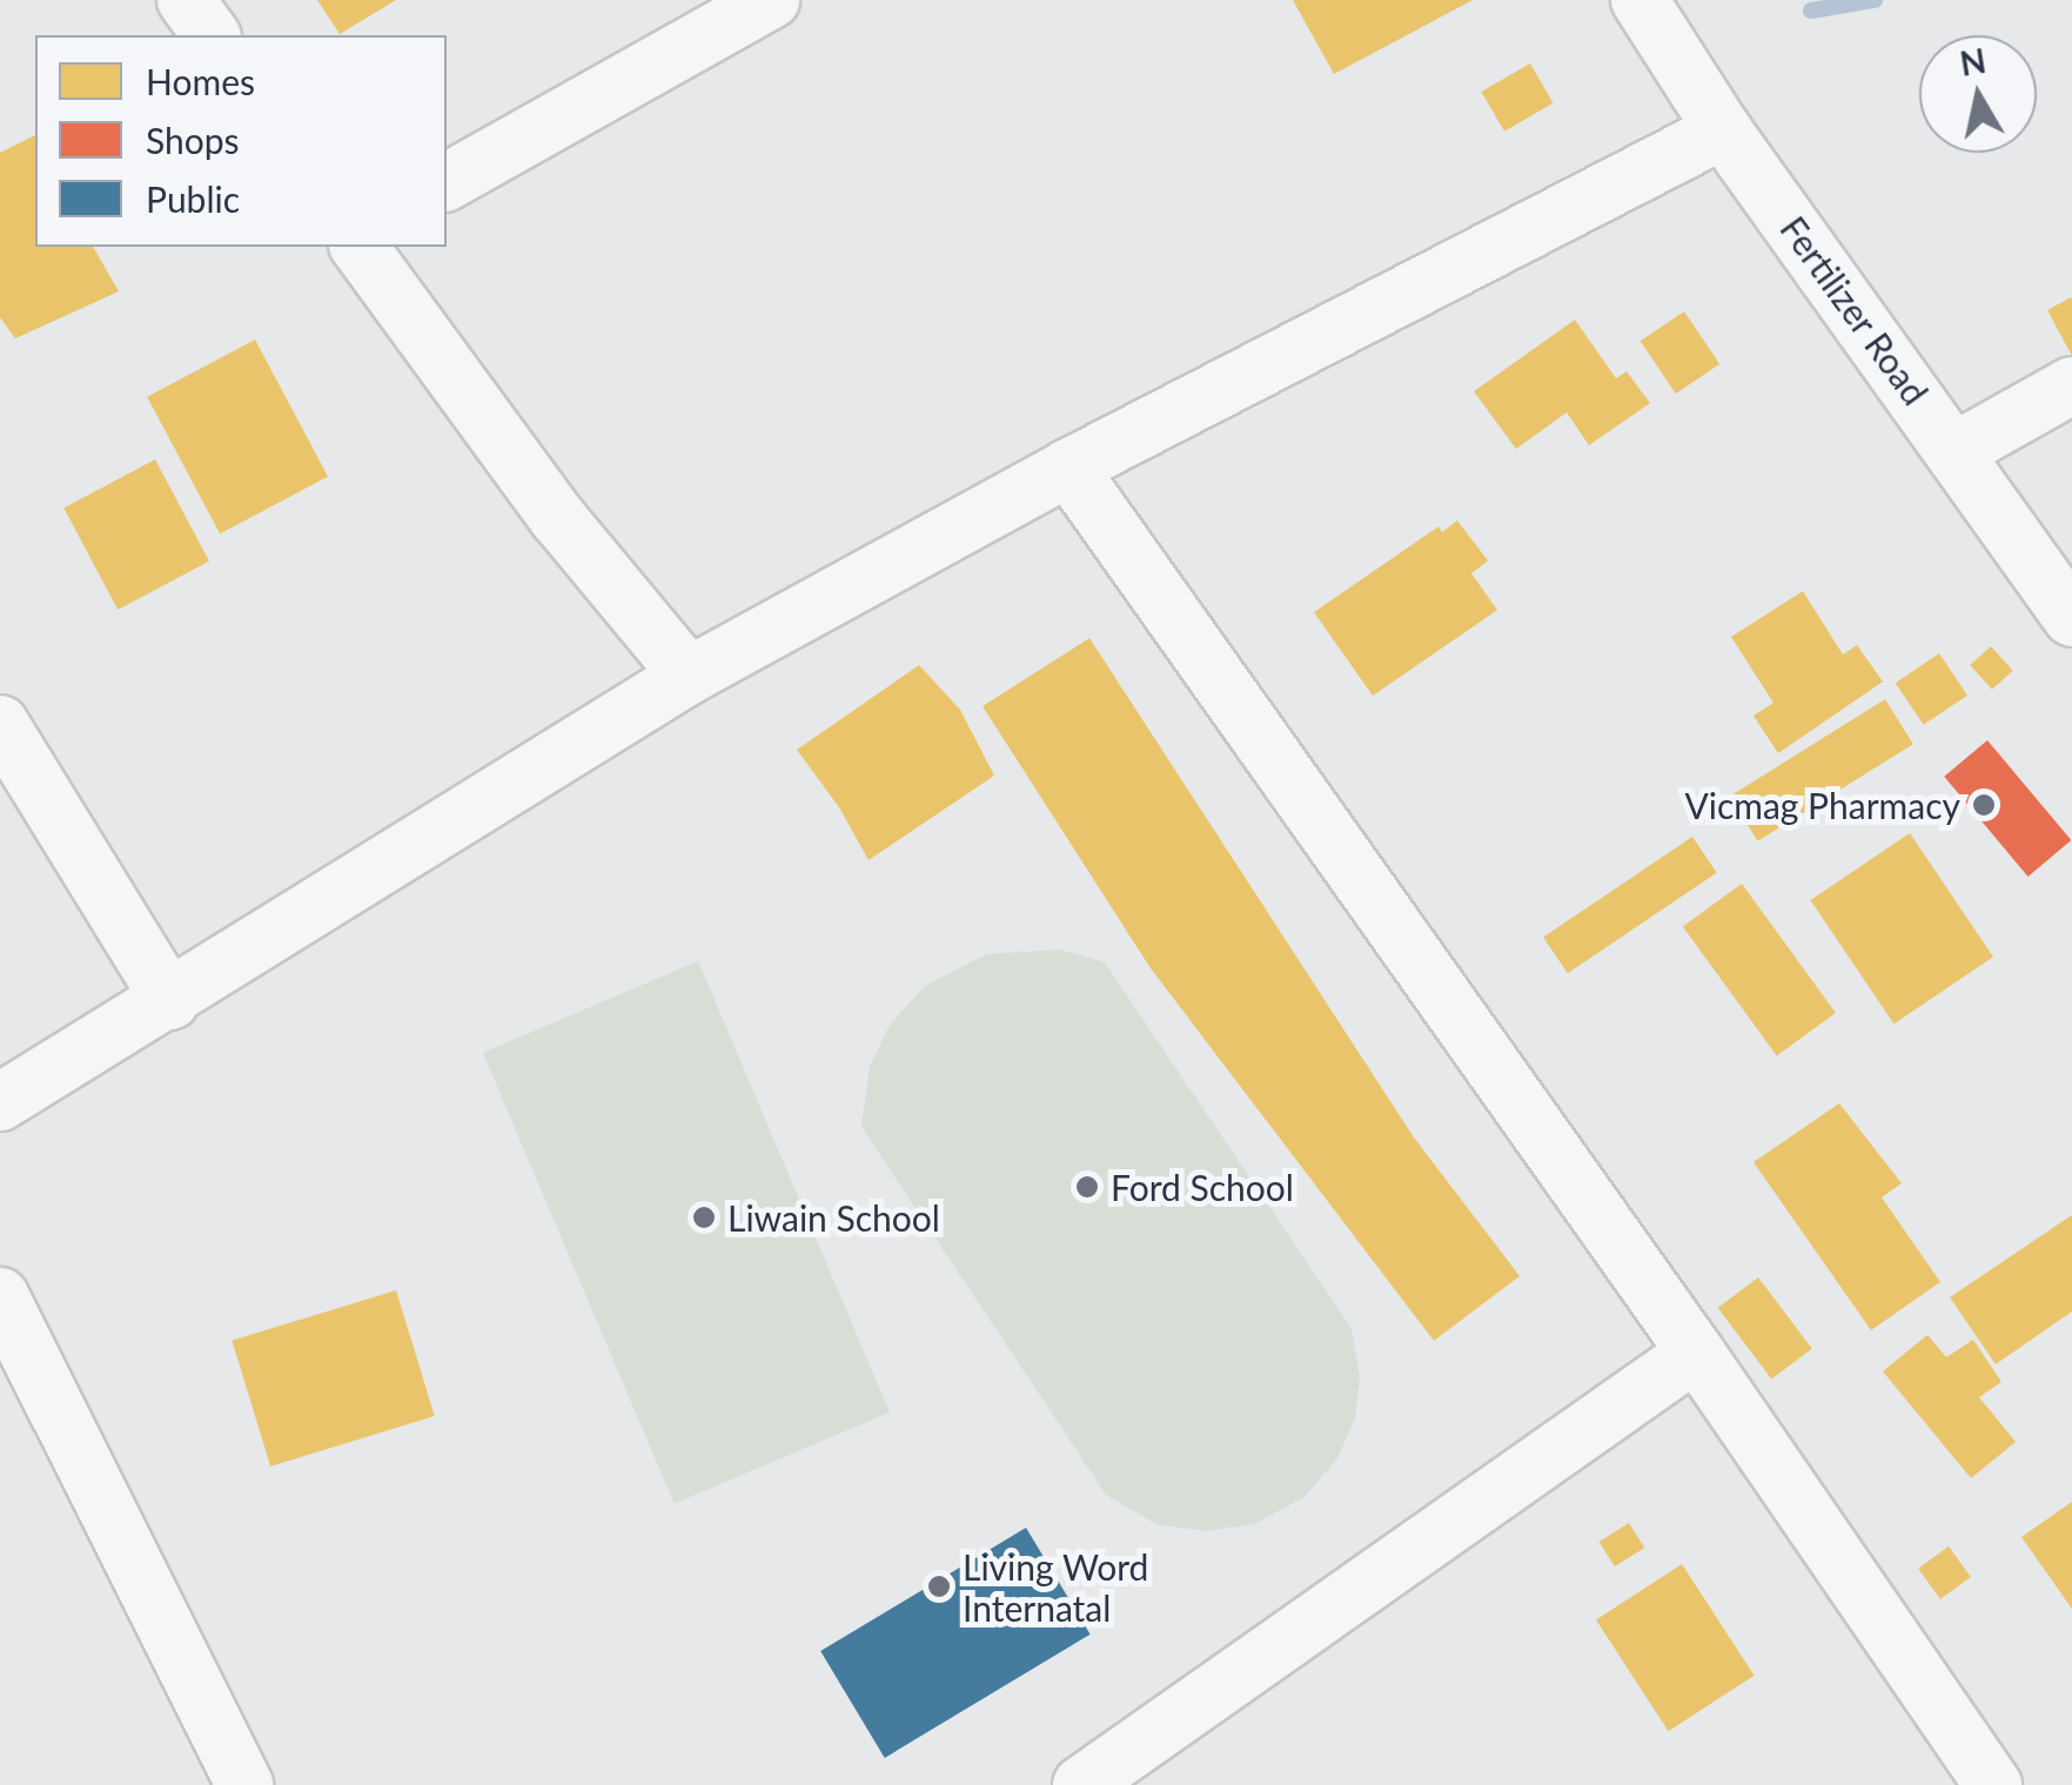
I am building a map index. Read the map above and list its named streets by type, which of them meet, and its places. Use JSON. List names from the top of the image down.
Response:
{
  "streets": {
    "street": ["Fertilizer Road"]
  },
  "places": [
    "Vicmag Pharmacy",
    "Ford School",
    "Liwain School",
    "Living Word Internatal"
  ],
  "legend": ["Homes", "Shops", "Public"],
  "north": "top"
}
